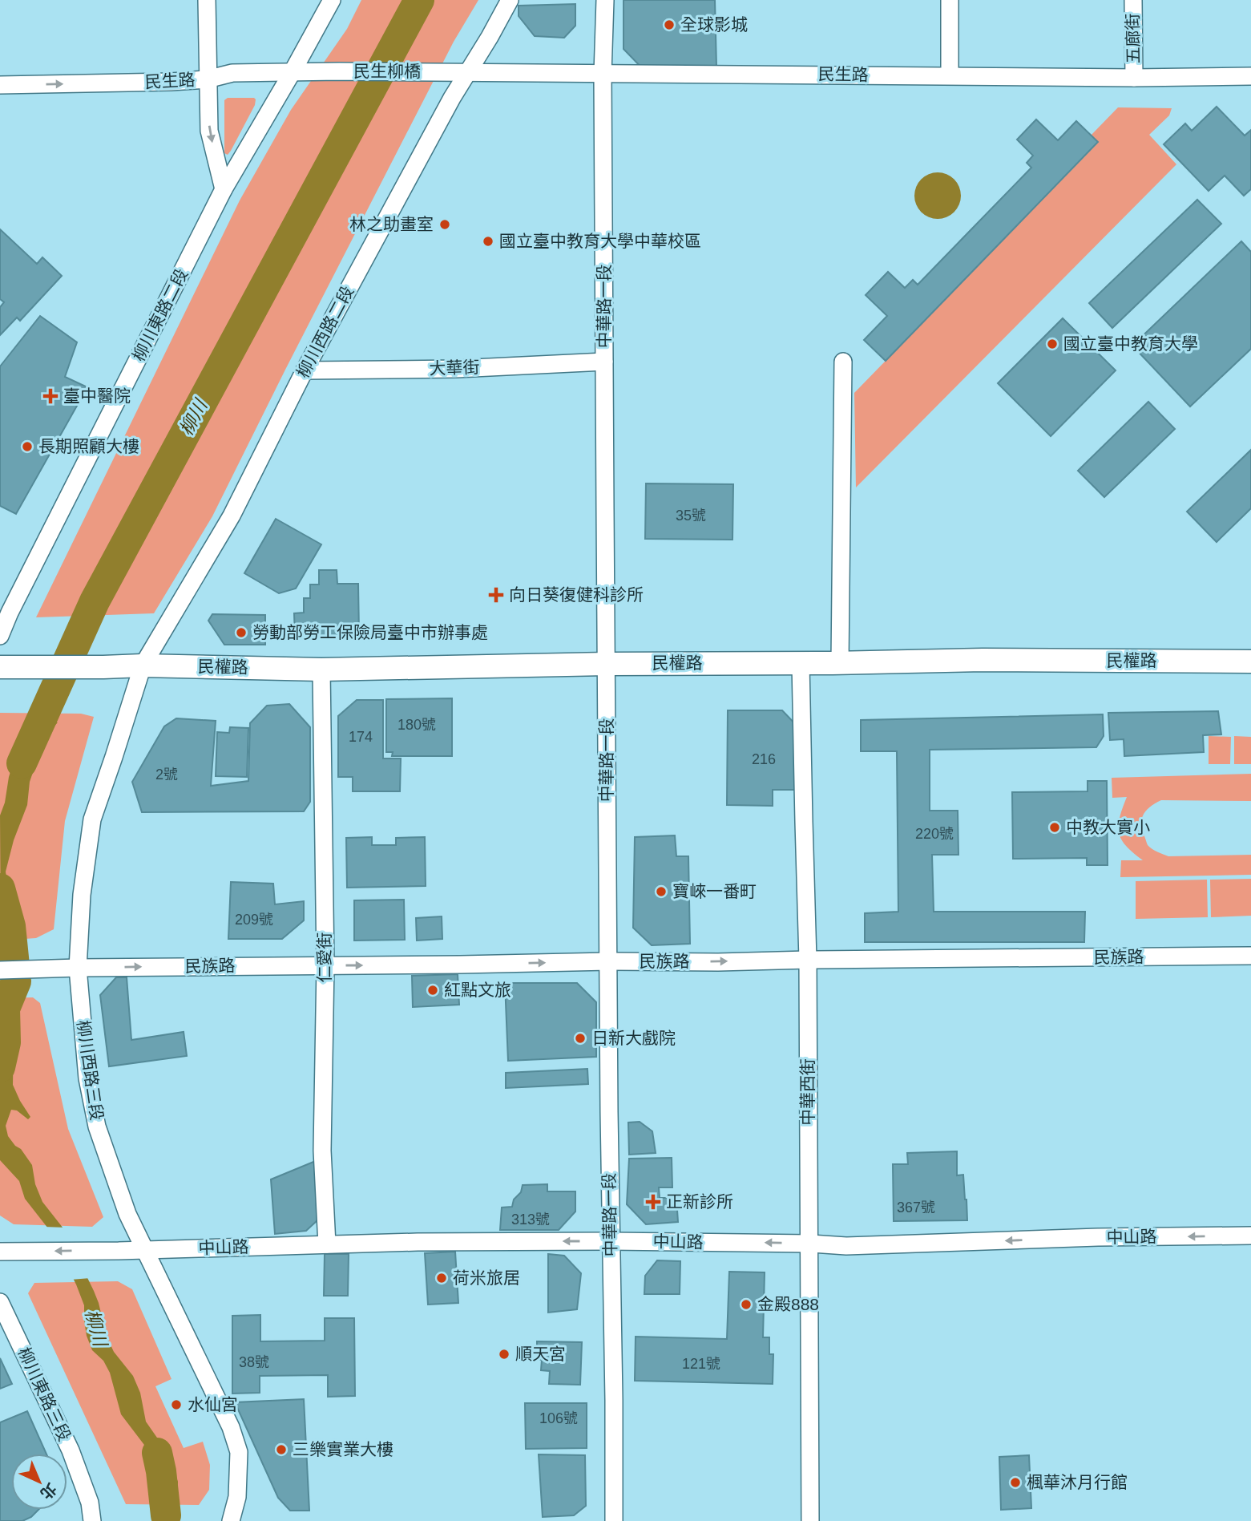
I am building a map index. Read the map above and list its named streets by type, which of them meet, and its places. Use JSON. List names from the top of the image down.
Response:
{
  "streets": {
    "main road": ["民權路"],
    "street": [
      "五廊街",
      "民生柳橋",
      "民生路",
      "中華路一段",
      "柳川東路二段",
      "柳川西路二段",
      "大華街",
      "仁愛街",
      "民族路",
      "柳川西路三段",
      "中華西街",
      "中山路",
      "柳川東路三段"
    ]
  },
  "crossings": [
    ["五廊街", "民生路"],
    ["民生柳橋", "民生路"],
    ["民生路", "中華路一段"],
    ["民生路", "柳川東路二段"],
    ["民生路", "柳川西路二段"],
    ["中華路一段", "大華街"],
    ["中華路一段", "民權路"],
    ["中華路一段", "民族路"],
    ["中華路一段", "中山路"],
    ["柳川西路二段", "大華街"],
    ["柳川西路二段", "民權路"],
    ["柳川西路二段", "柳川西路三段"],
    ["民權路", "仁愛街"],
    ["民權路", "柳川西路三段"],
    ["民權路", "中華西街"],
    ["仁愛街", "民族路"],
    ["仁愛街", "中山路"],
    ["民族路", "柳川西路三段"],
    ["民族路", "中華西街"],
    ["柳川西路三段", "中山路"],
    ["中華西街", "中山路"]
  ],
  "one_way": ["民族路", "中山路"],
  "water": ["柳川"],
  "places": {
    "other": [
      "全球影城",
      "林之助畫室",
      "國立臺中教育大學中華校區",
      "國立臺中教育大學",
      "長期照顧大樓",
      "勞動部勞工保險局臺中市辦事處",
      "中教大實小",
      "寶崍一番町",
      "紅點文旅",
      "日新大戲院",
      "荷米旅居",
      "金殿888",
      "順天宮",
      "水仙宮",
      "三樂實業大樓",
      "楓華沐月行館"
    ],
    "health": ["臺中醫院", "向日葵復健科診所", "正新診所"]
  },
  "house_numbers": [
    "35號",
    "180號",
    "174",
    "216",
    "2號",
    "220號",
    "209號",
    "367號",
    "313號",
    "38號",
    "121號",
    "106號"
  ],
  "north": "bottom right"
}
